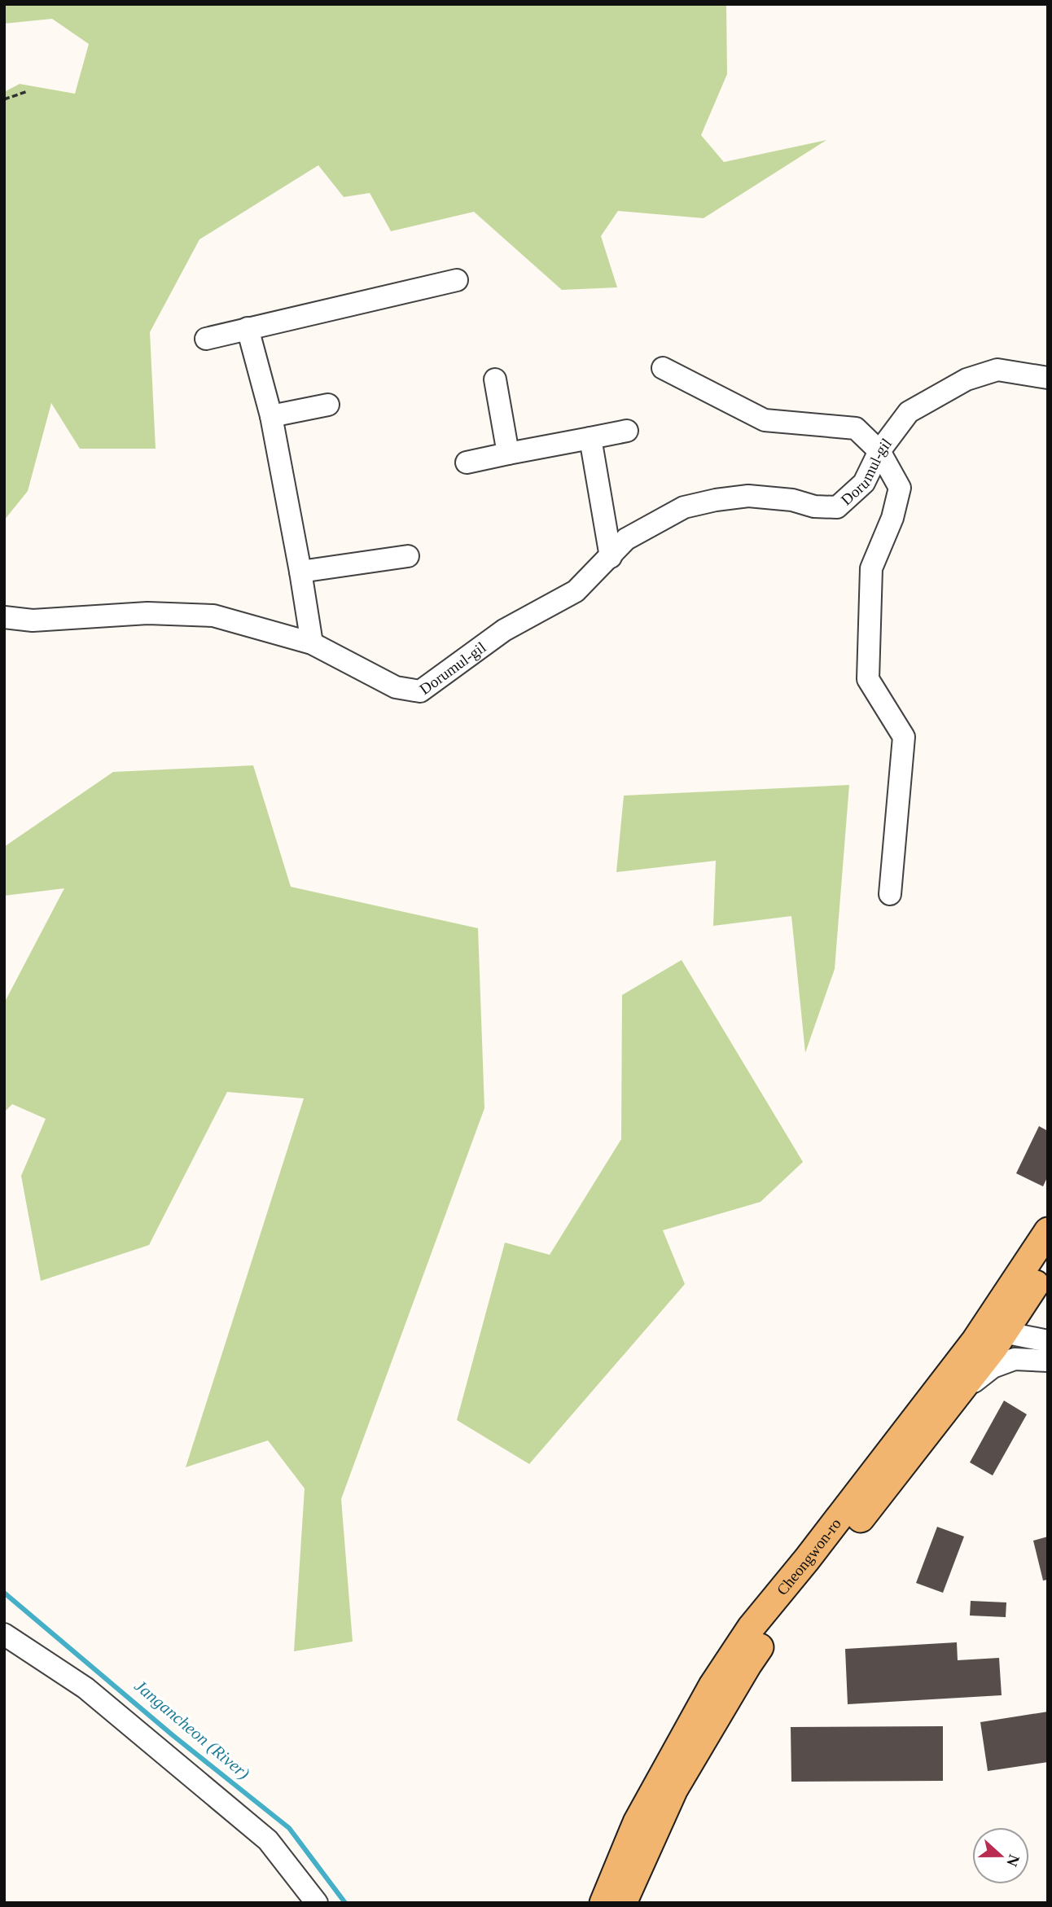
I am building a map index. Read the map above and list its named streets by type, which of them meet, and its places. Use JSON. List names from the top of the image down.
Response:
{
  "streets": {
    "main road": ["Cheongwon-ro"],
    "street": ["Dorumul-gil"]
  },
  "water": ["Jangancheon (River)"],
  "north": "right"
}
